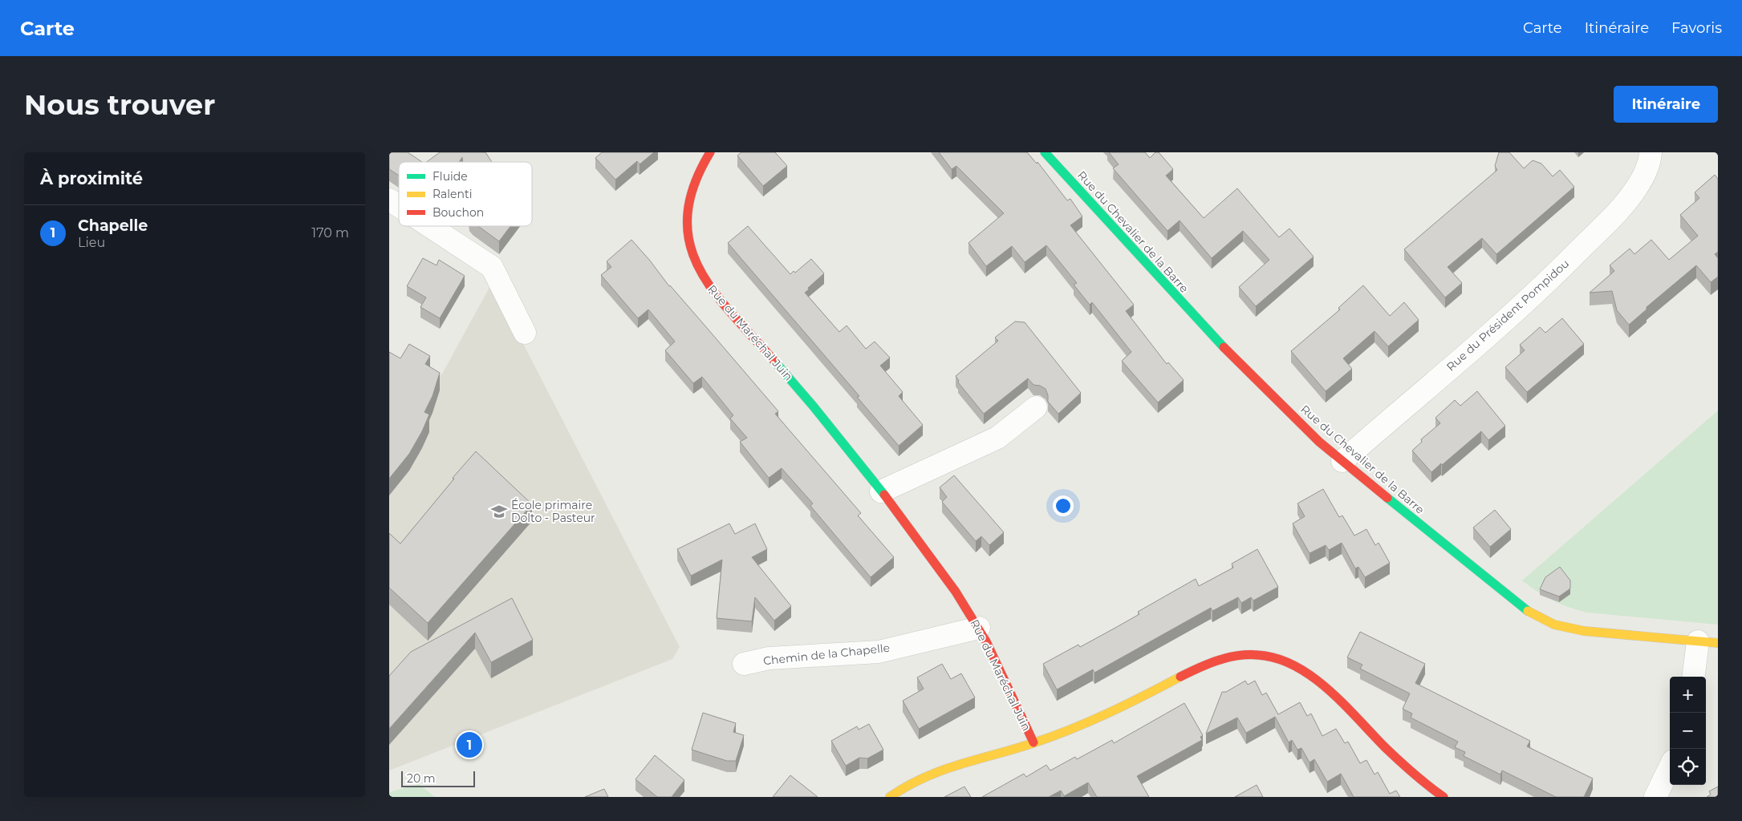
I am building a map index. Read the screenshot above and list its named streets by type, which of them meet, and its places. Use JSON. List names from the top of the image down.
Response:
{
  "streets": {
    "street": [
      "Rue du Chevalier de la Barre",
      "Rue du Président Pompidou",
      "Rue du Maréchal Juin",
      "Chemin de la Chapelle"
    ]
  },
  "crossings": [
    ["Rue du Chevalier de la Barre", "Rue du Président Pompidou"],
    ["Rue du Maréchal Juin", "Chemin de la Chapelle"]
  ],
  "places": {
    "school or university": ["École primaire Dolto - Pasteur"]
  },
  "legend": ["Fluide", "Ralenti", "Bouchon"],
  "scale_bar": "20 m",
  "page": {
    "header": "Carte",
    "nav": ["Carte", "Itinéraire", "Favoris"],
    "buttons": "Itinéraire",
    "title": "Nous trouver",
    "heading": "À proximité",
    "list": [
      {
        "mark": "1",
        "name": "Chapelle",
        "note": "Lieu",
        "value": "170 m"
      }
    ],
    "map_buttons": ["+", "−"],
    "pins": "1",
    "scale": "20 m"
  }
}
